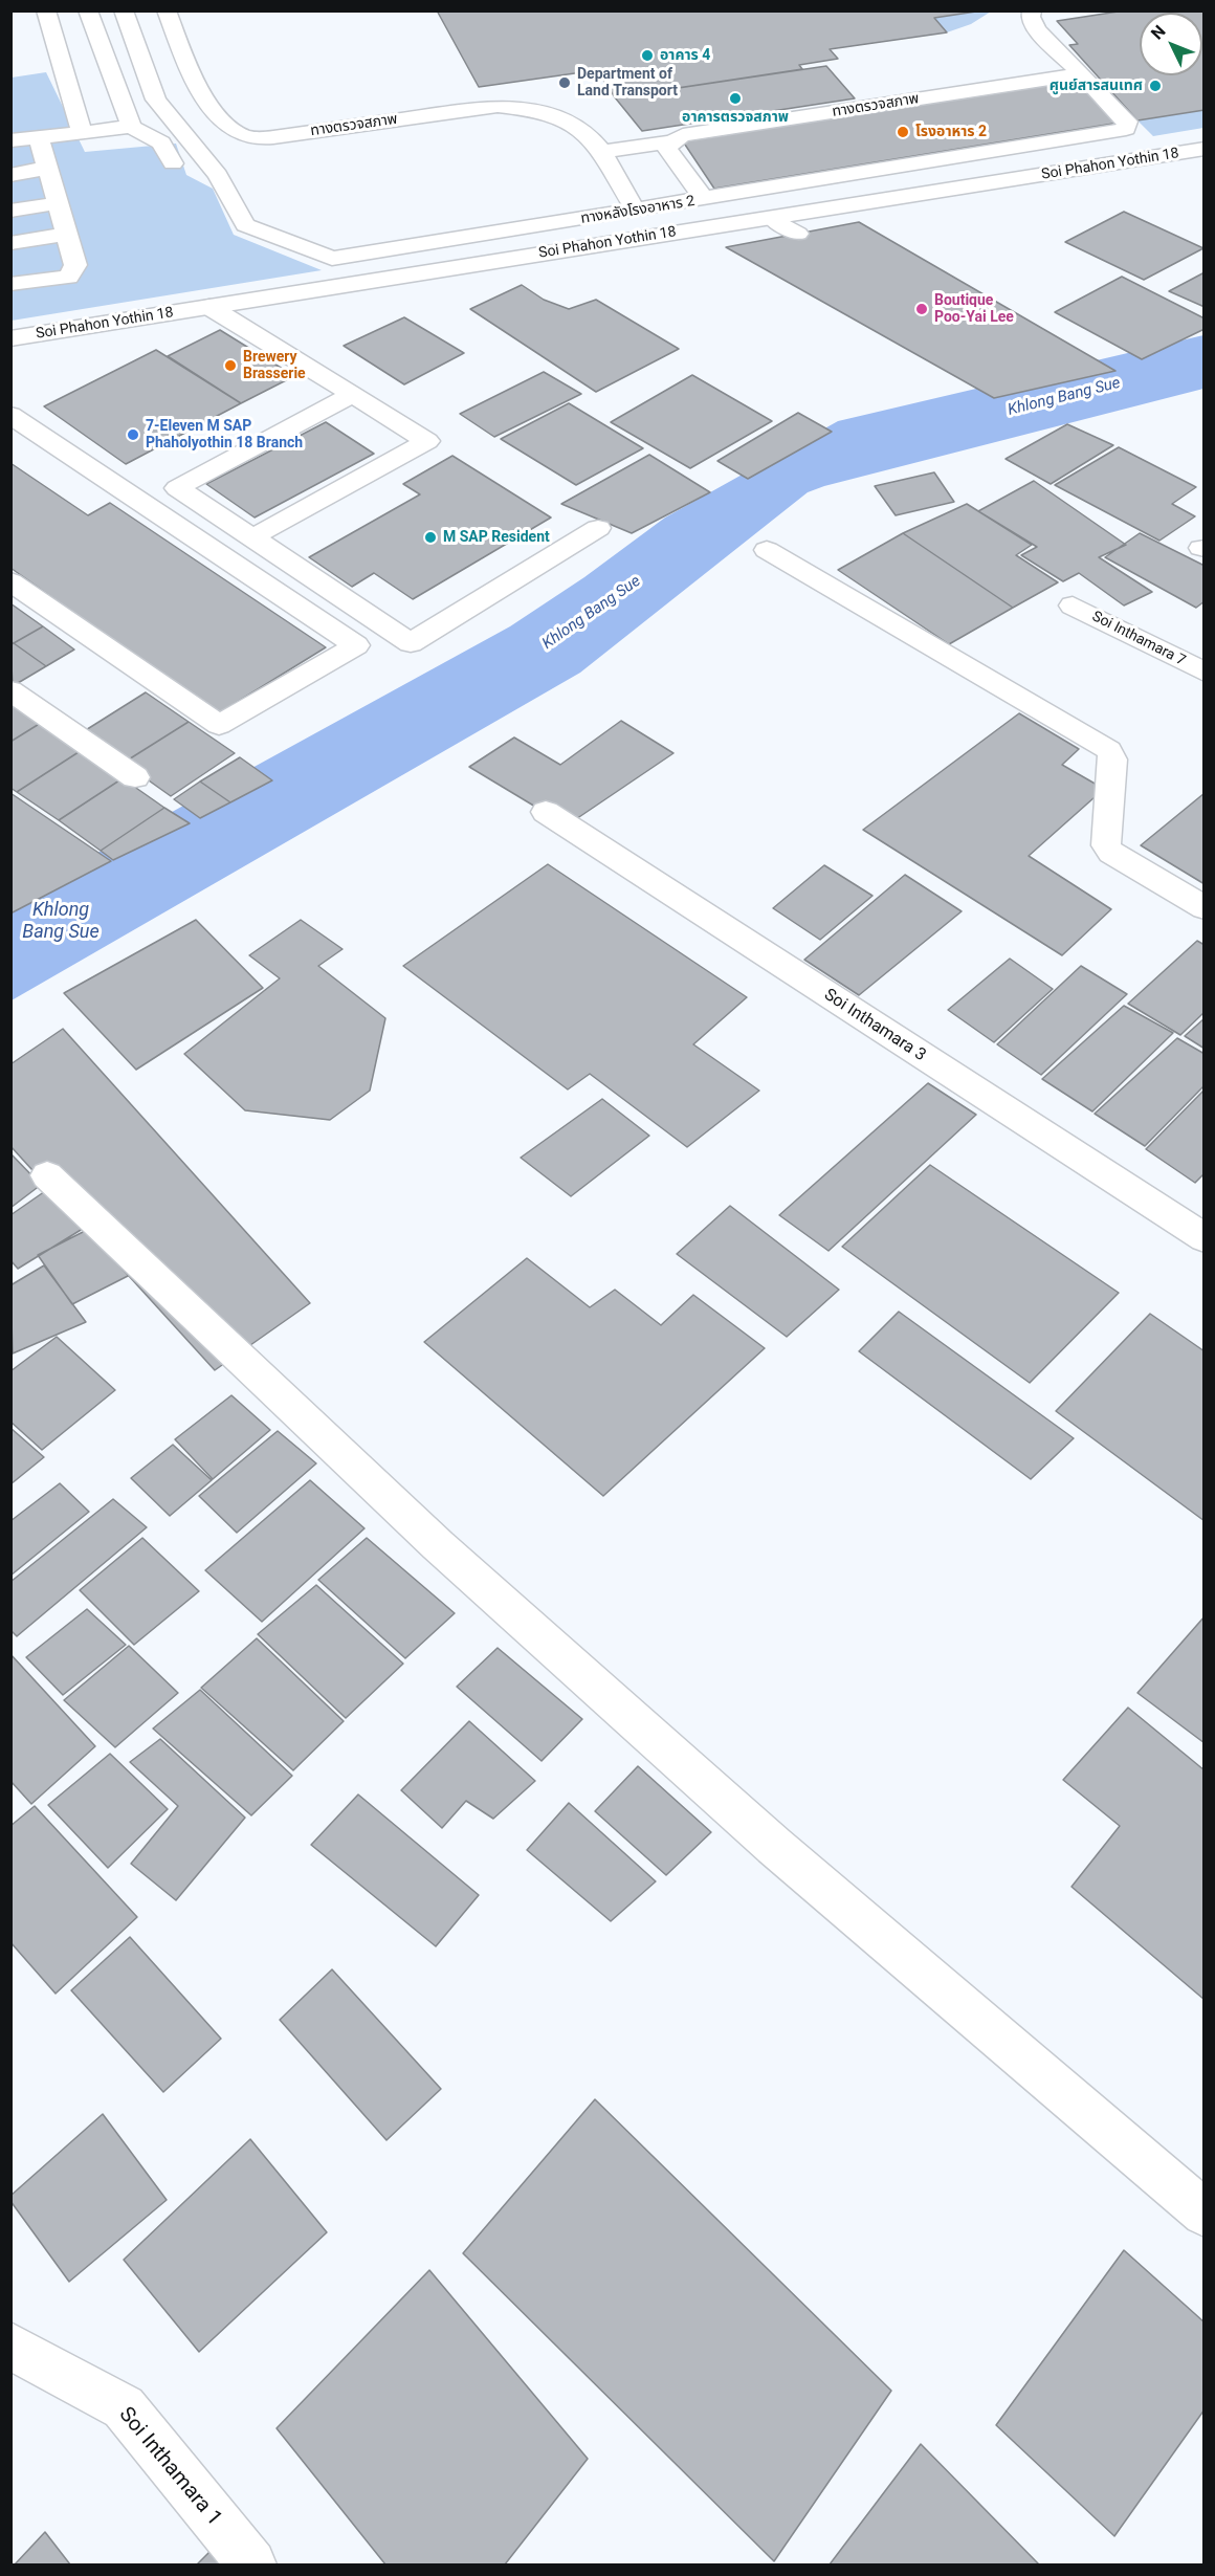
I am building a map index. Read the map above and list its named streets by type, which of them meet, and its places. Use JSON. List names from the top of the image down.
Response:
{
  "streets": {
    "street": [
      "ทางตรวจสภาพ",
      "Soi Phahon Yothin 18",
      "ทางหลังโรงอาหาร 2",
      "Soi Inthamara 7",
      "Soi Inthamara 3",
      "Soi Inthamara 1"
    ]
  },
  "crossings": [
    ["ทางตรวจสภาพ", "ทางหลังโรงอาหาร 2"]
  ],
  "water": ["Khlong Bang Sue"],
  "places": [
    "อาคาร 4",
    "Department of Land Transport",
    "ศูนย์สารสนเทศ",
    "อาคารตรวจสภาพ",
    "โรงอาหาร 2",
    "Boutique Poo-Yai Lee",
    "Brewery Brasserie",
    "7-Eleven M SAP Phaholyothin 18 Branch",
    "M SAP Resident"
  ],
  "north": "top left"
}
